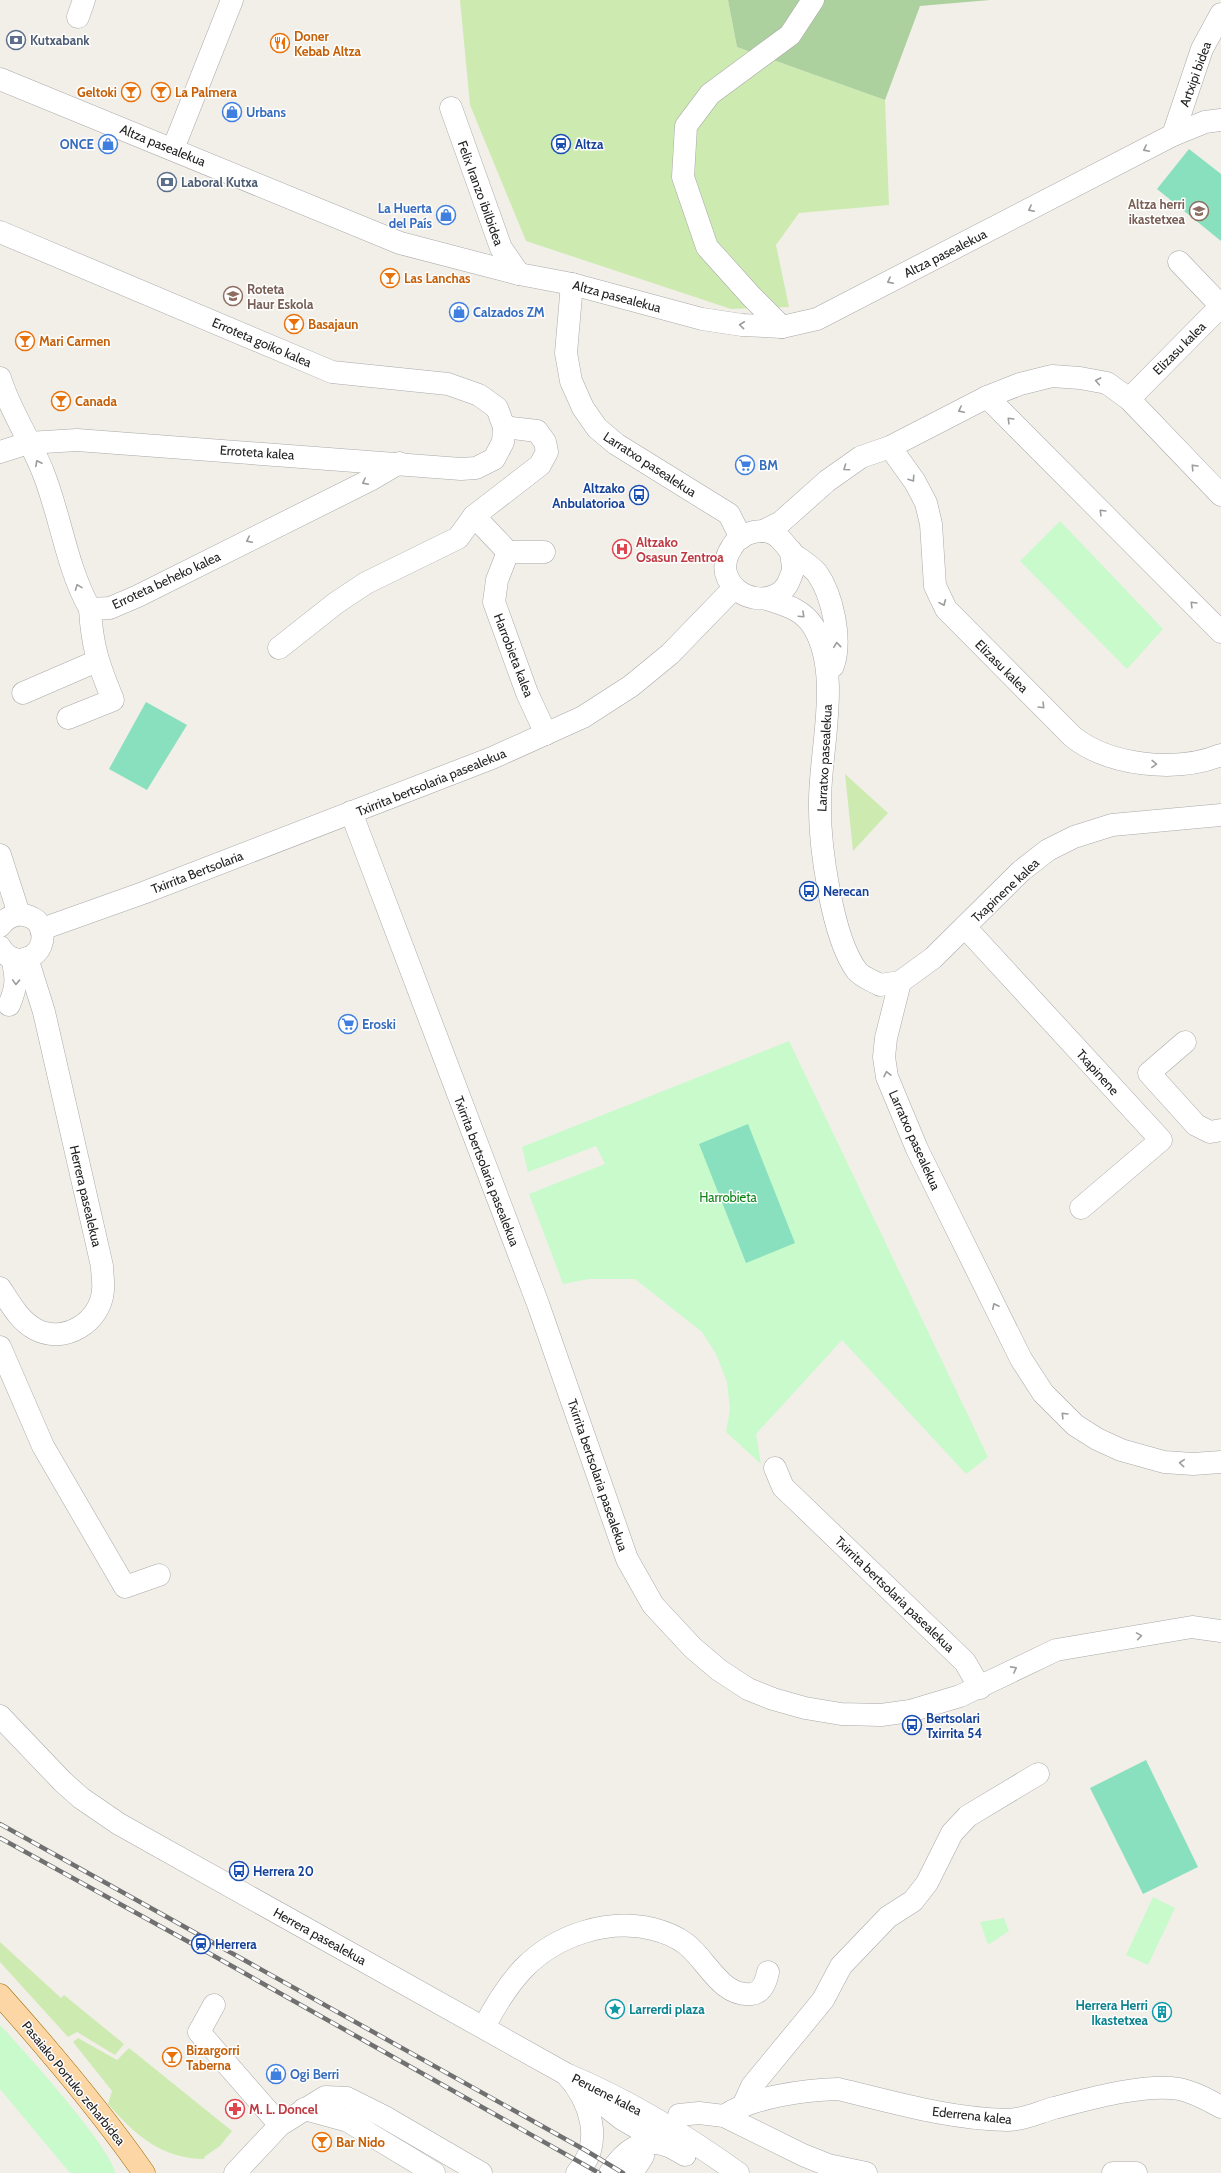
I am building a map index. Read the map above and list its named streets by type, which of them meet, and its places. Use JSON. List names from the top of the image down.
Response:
{
  "streets": {
    "main road": ["Pasaiako Portuko zeharbidea"],
    "street": [
      "Artxipi bidea",
      "Altza pasealekua",
      "Felix Iranzo ibilbidea",
      "Erroteta goiko kalea",
      "Elizasu kalea",
      "Erroteta kalea",
      "Larratxo pasealekua",
      "Erroteta beheko kalea",
      "Harrobieta kalea",
      "Txirrita bertsolaria pasealekua",
      "Txirrita Bertsolaria",
      "Txapinene kalea",
      "Txapinene",
      "Herrera pasealekua",
      "Peruene kalea",
      "Ederrena kalea"
    ]
  },
  "crossings": [
    ["Artxipi bidea", "Altza pasealekua"],
    ["Altza pasealekua", "Felix Iranzo ibilbidea"],
    ["Altza pasealekua", "Larratxo pasealekua"],
    ["Erroteta goiko kalea", "Erroteta kalea"],
    ["Erroteta kalea", "Erroteta beheko kalea"],
    ["Larratxo pasealekua", "Txirrita bertsolaria pasealekua"],
    ["Larratxo pasealekua", "Txapinene kalea"],
    ["Harrobieta kalea", "Txirrita bertsolaria pasealekua"],
    ["Txirrita bertsolaria pasealekua", "Txirrita Bertsolaria"],
    ["Txapinene kalea", "Txapinene"],
    ["Herrera pasealekua", "Peruene kalea"]
  ],
  "parks": ["Harrobieta"],
  "places": {
    "bank": ["Kutxabank", "Laboral Kutxa"],
    "restaurant": ["Doner Kebab Altza"],
    "bar": [
      "Geltoki",
      "La Palmera",
      "Las Lanchas",
      "Basajaun",
      "Mari Carmen",
      "Canada",
      "Bizargorri Taberna",
      "Bar Nido"
    ],
    "shop": [
      "Urbans",
      "ONCE",
      "La Huerta del País",
      "Calzados ZM",
      "Ogi Berri"
    ],
    "station": ["Altza", "Herrera"],
    "school or university": ["Altza herri ikastetxea", "Roteta Haur Eskola"],
    "supermarket": ["BM", "Eroski"],
    "bus stop": [
      "Altzako Anbulatorioa",
      "Nerecan",
      "Bertsolari Txirrita 54",
      "Herrera 20"
    ],
    "hospital": ["Altzako Osasun Zentroa"],
    "place": ["Larrerdi plaza"],
    "building": ["Herrera Herri Ikastetxea"],
    "pharmacy": ["M. L. Doncel"]
  }
}
